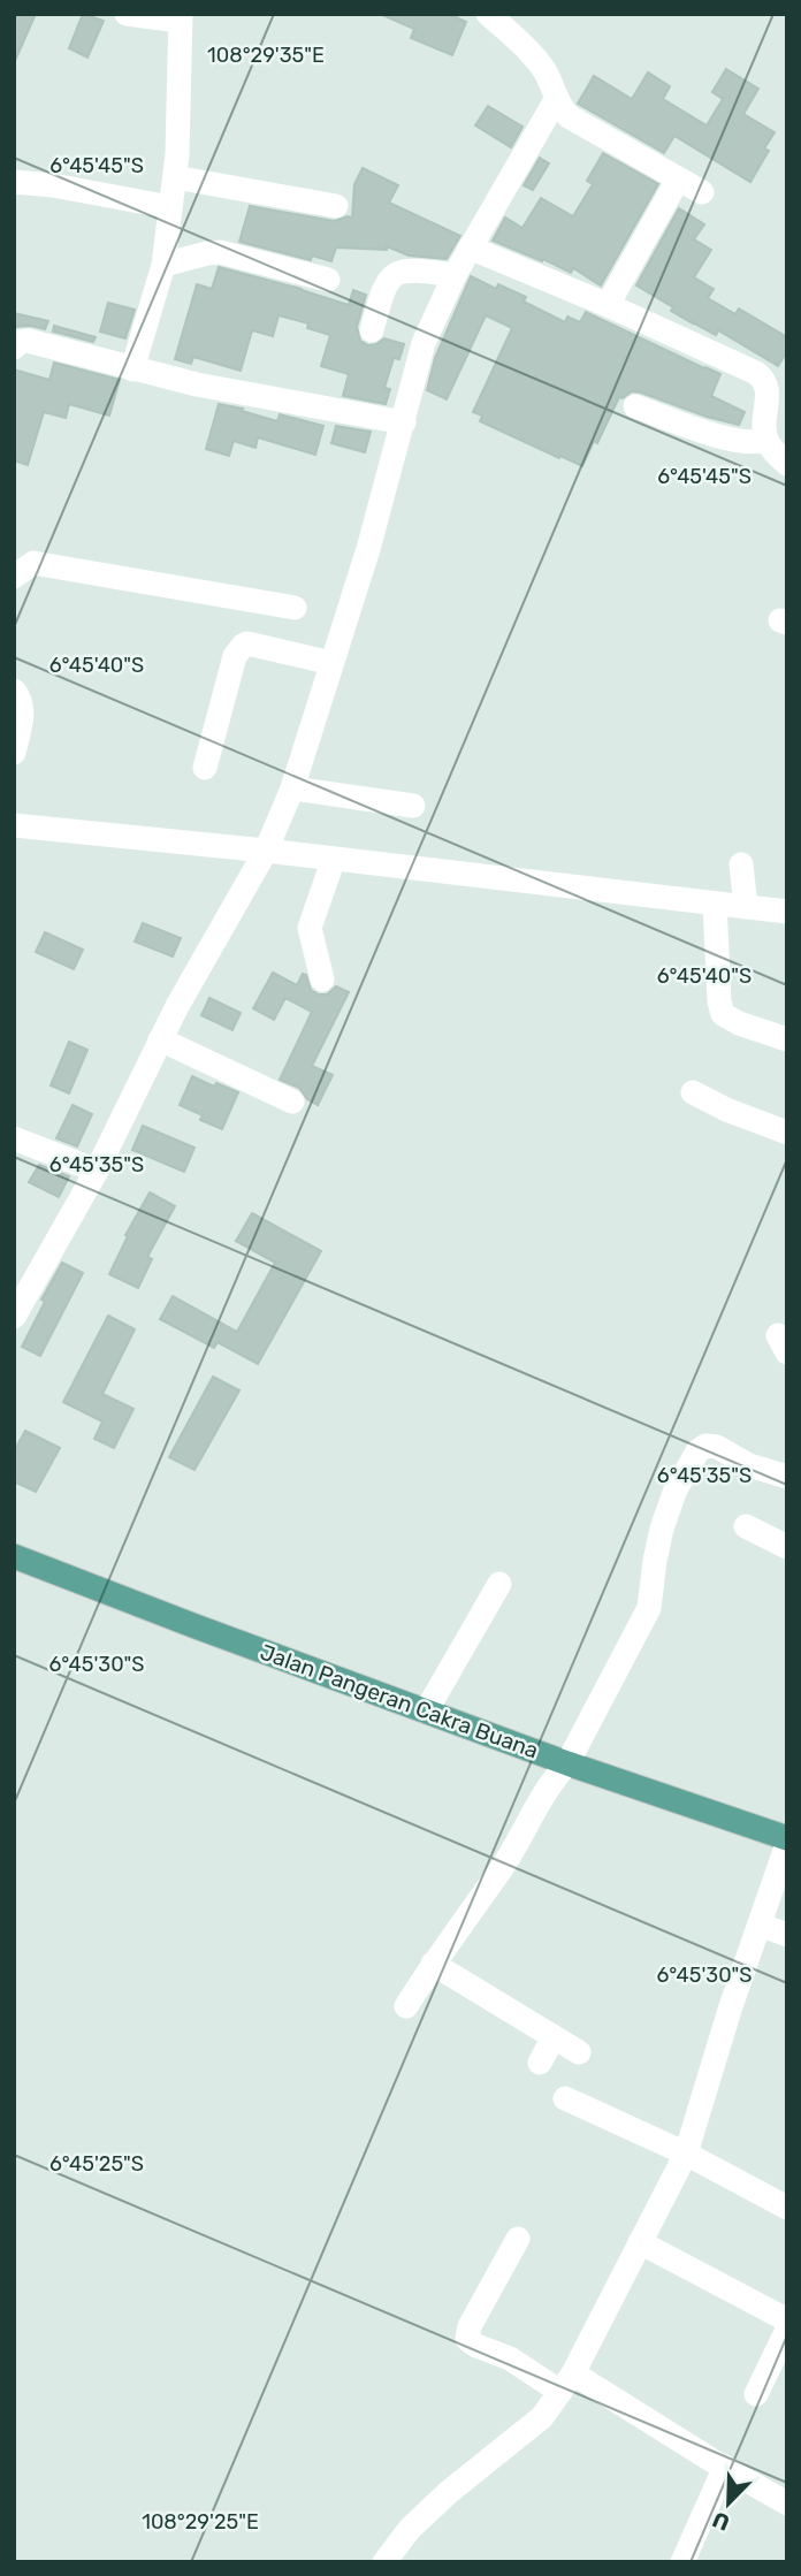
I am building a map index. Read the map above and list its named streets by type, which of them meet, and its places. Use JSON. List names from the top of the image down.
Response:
{
  "streets": {
    "main road": ["Jalan Pangeran Cakra Buana"]
  },
  "north": "bottom left",
  "coordinates": [
    "108°29'35\"E",
    "6°45'45\"S",
    "6°45'40\"S",
    "6°45'35\"S",
    "6°45'30\"S",
    "6°45'25\"S",
    "108°29'25\"E"
  ]
}
